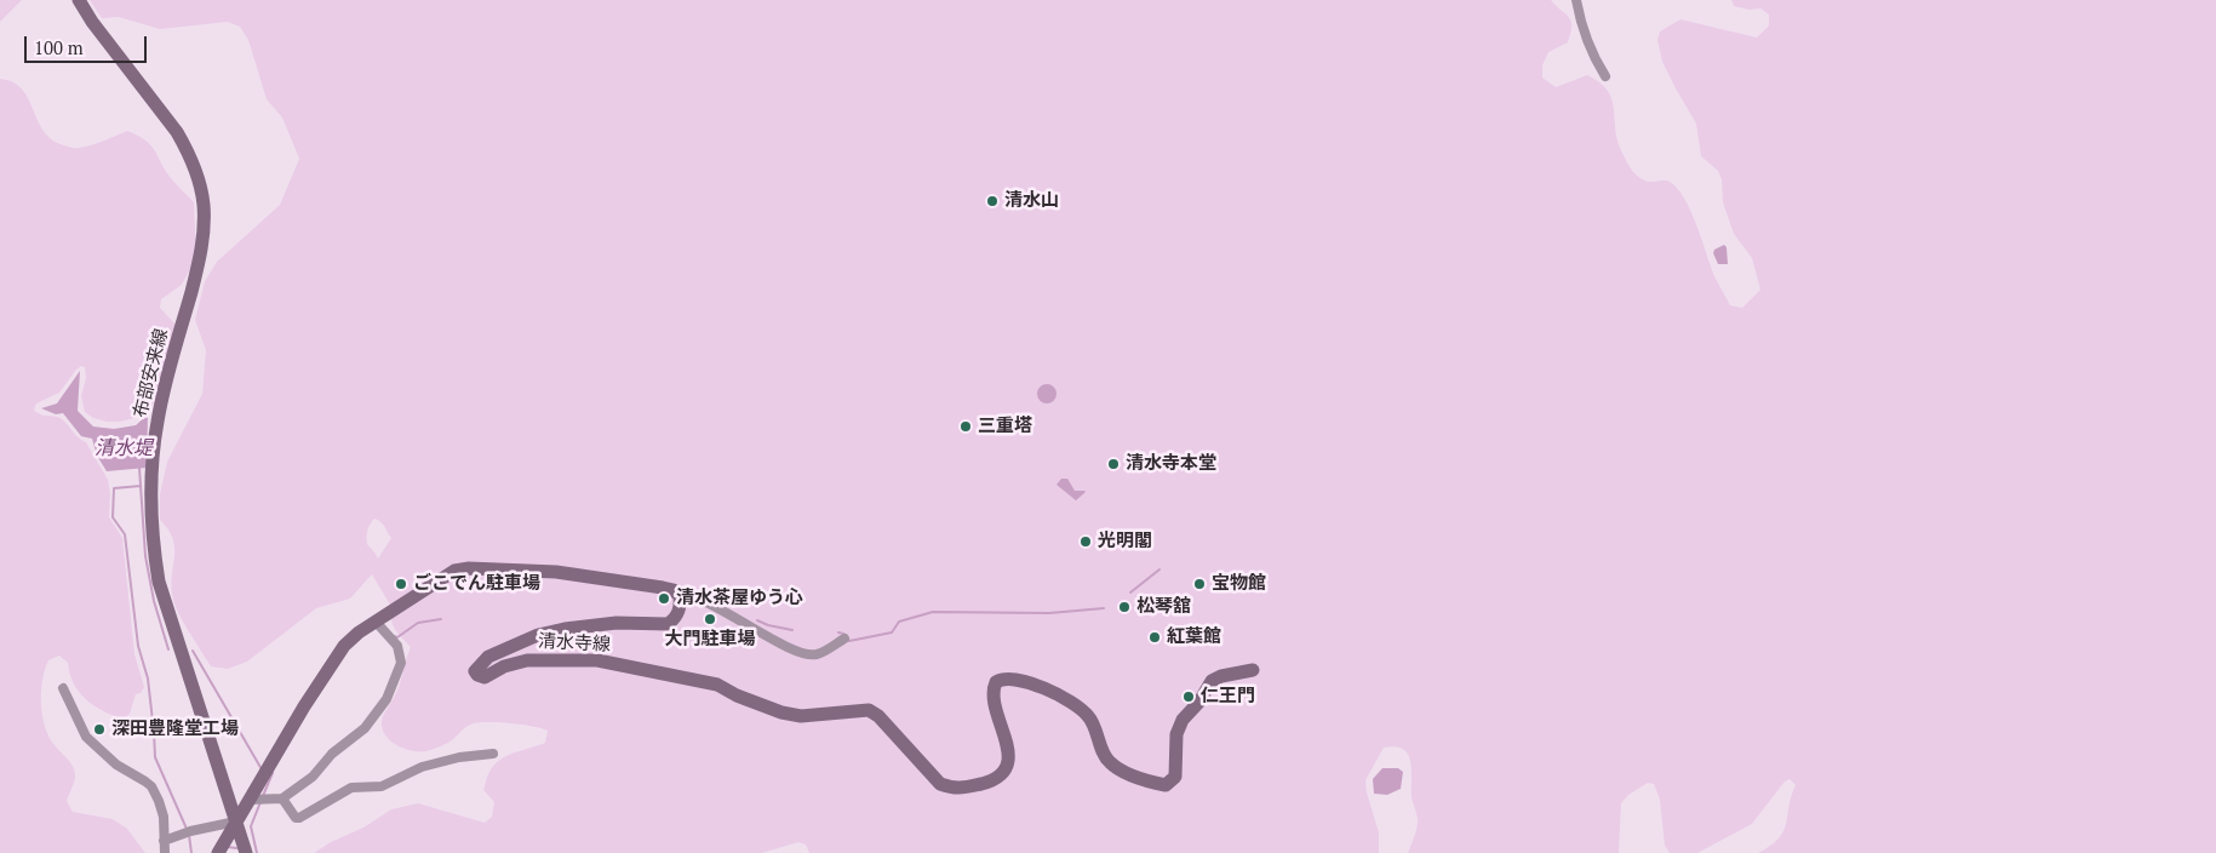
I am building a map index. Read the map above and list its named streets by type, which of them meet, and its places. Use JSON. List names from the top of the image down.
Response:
{
  "streets": {
    "main road": ["布部安来線", "清水寺線"]
  },
  "water": ["清水堤"],
  "places": [
    "清水山",
    "三重塔",
    "清水寺本堂",
    "光明閣",
    "ごこでん駐車場",
    "宝物館",
    "清水茶屋ゆう心",
    "松琴舘",
    "大門駐車場",
    "紅葉館",
    "仁王門",
    "深田豊隆堂工場"
  ],
  "scale_bar": "100 m"
}
